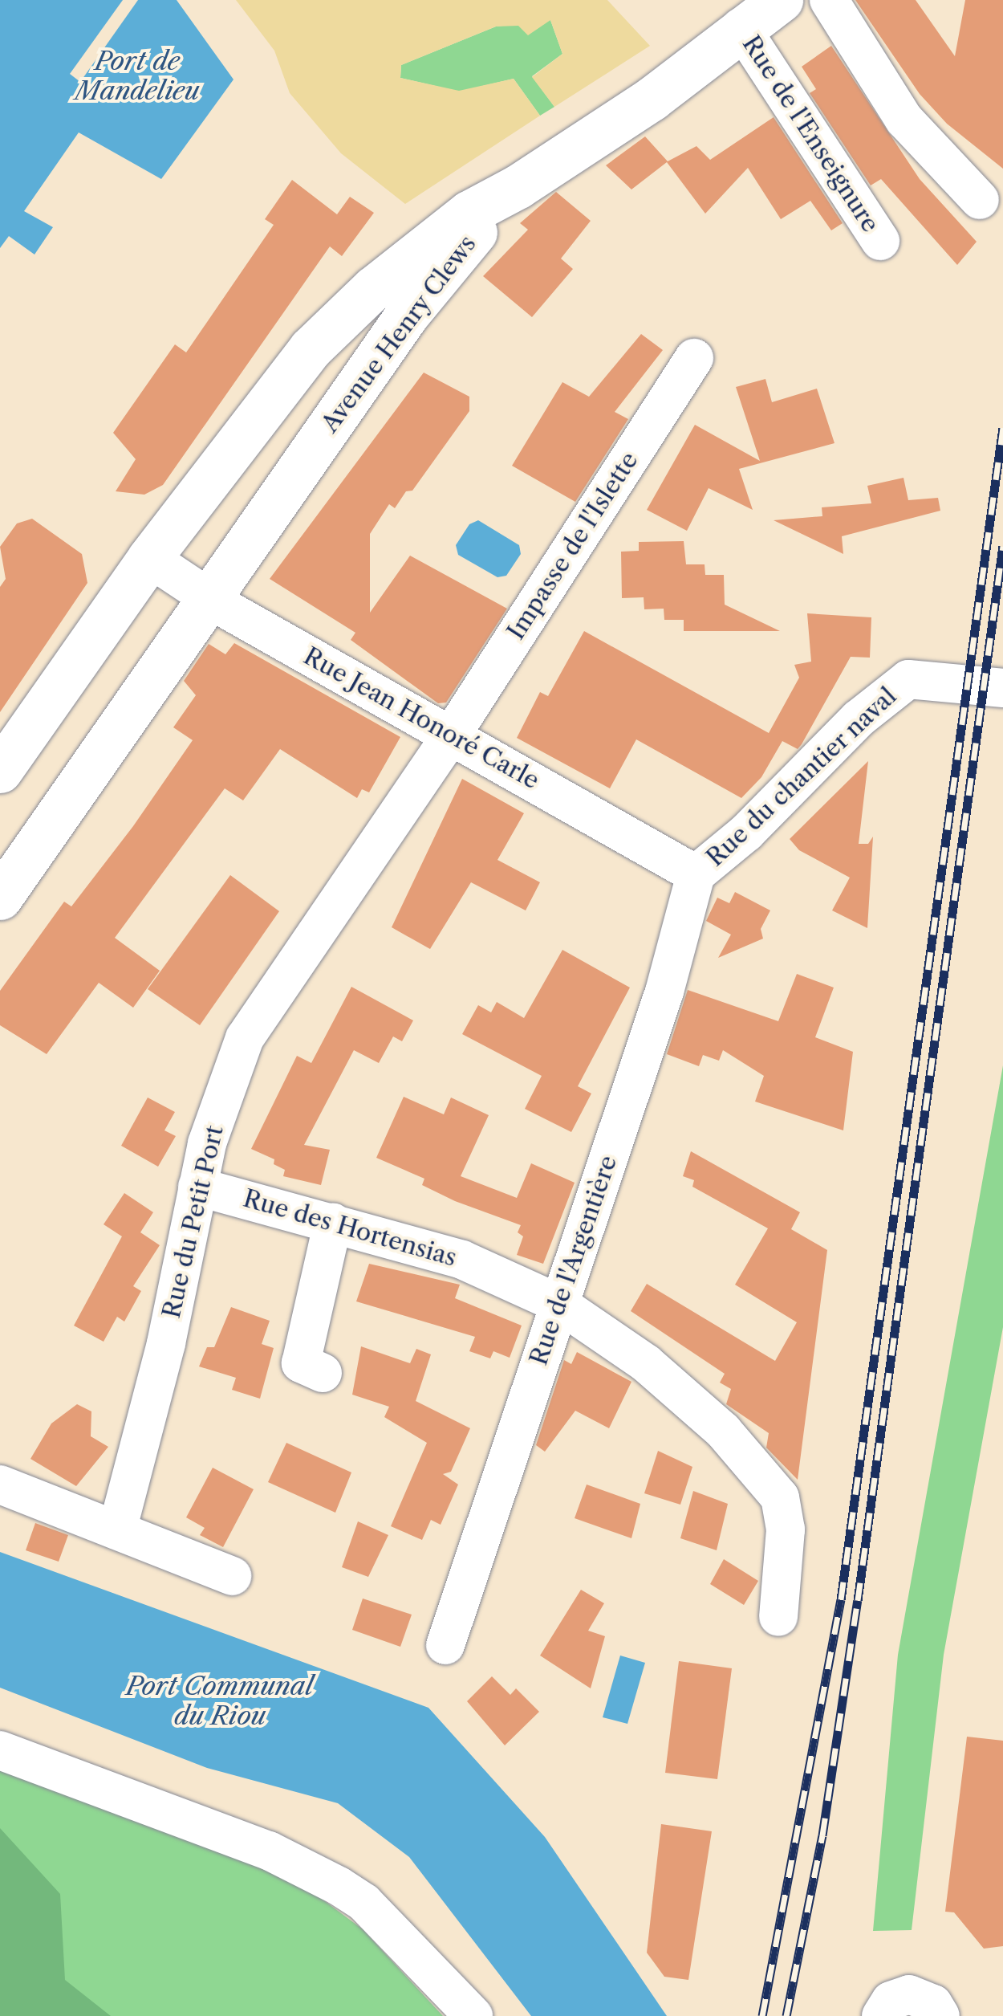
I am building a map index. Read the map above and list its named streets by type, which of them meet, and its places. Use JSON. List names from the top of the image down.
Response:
{
  "streets": {
    "main road": ["Avenue Henry Clews"],
    "street": [
      "Rue de l'Enseignure",
      "Impasse de l'Islette",
      "Rue Jean Honoré Carle",
      "Rue du chantier naval",
      "Rue du Petit Port",
      "Rue des Hortensias",
      "Rue de l'Argentière"
    ]
  },
  "crossings": [
    ["Avenue Henry Clews", "Rue Jean Honoré Carle"],
    ["Impasse de l'Islette", "Rue Jean Honoré Carle"],
    ["Impasse de l'Islette", "Rue du Petit Port"],
    ["Rue Jean Honoré Carle", "Rue du chantier naval"],
    ["Rue Jean Honoré Carle", "Rue du Petit Port"],
    ["Rue Jean Honoré Carle", "Rue de l'Argentière"],
    ["Rue du chantier naval", "Rue de l'Argentière"],
    ["Rue du Petit Port", "Rue des Hortensias"],
    ["Rue des Hortensias", "Rue de l'Argentière"]
  ],
  "water": ["Port de Mandelieu", "Port Communal du Riou"]
}
